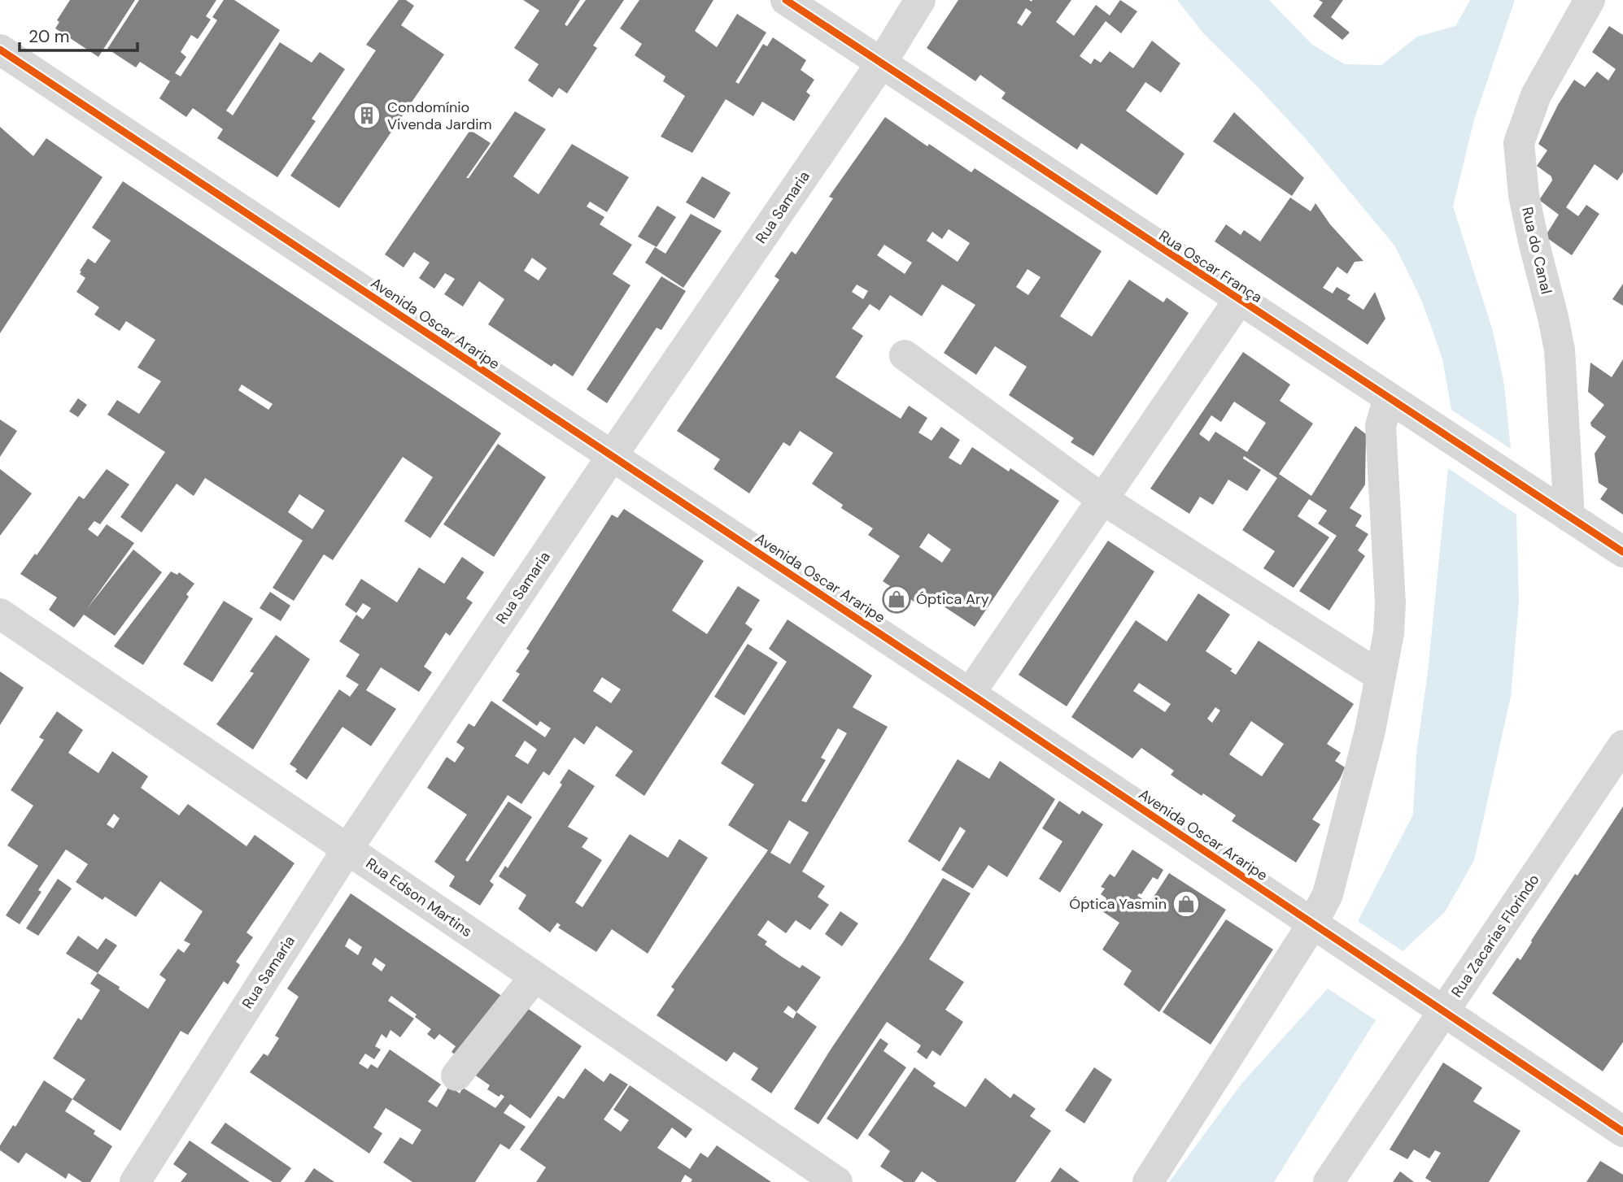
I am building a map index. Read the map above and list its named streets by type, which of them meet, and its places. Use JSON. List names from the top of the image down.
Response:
{
  "streets": {
    "street": [
      "Rua Samaria",
      "Rua do Canal",
      "Rua Oscar França",
      "Avenida Oscar Araripe",
      "Rua Edson Martins",
      "Rua Zacarias Florindo"
    ]
  },
  "crossings": [
    ["Rua Samaria", "Rua Oscar França"],
    ["Rua Samaria", "Avenida Oscar Araripe"],
    ["Rua Samaria", "Rua Edson Martins"],
    ["Rua do Canal", "Rua Oscar França"],
    ["Avenida Oscar Araripe", "Rua Zacarias Florindo"]
  ],
  "places": {
    "building": ["Condomínio Vivenda Jardim"],
    "shop": ["Óptica Ary", "Óptica Yasmin"]
  },
  "scale_bar": "20 m"
}
